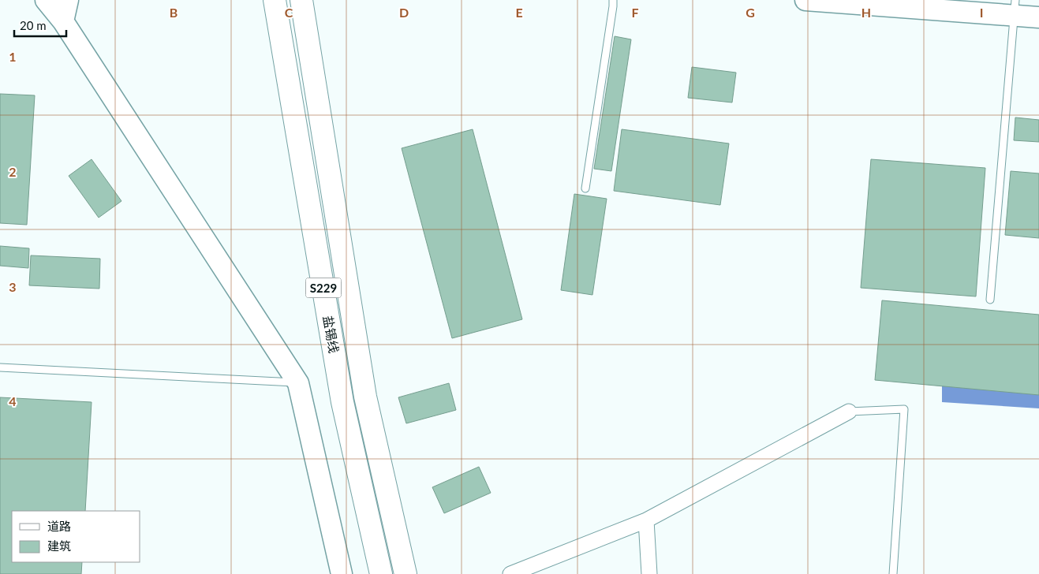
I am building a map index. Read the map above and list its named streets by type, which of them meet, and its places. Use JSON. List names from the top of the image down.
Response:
{
  "streets": {
    "main road": ["S229", "盐锡线"]
  },
  "legend": ["道路", "建筑"],
  "scale_bar": "20 m",
  "grid": {
    "columns": [
      "B",
      "C",
      "D",
      "E",
      "F",
      "G",
      "H",
      "I"
    ],
    "rows": [
      "1",
      "2",
      "3",
      "4"
    ]
  }
}
